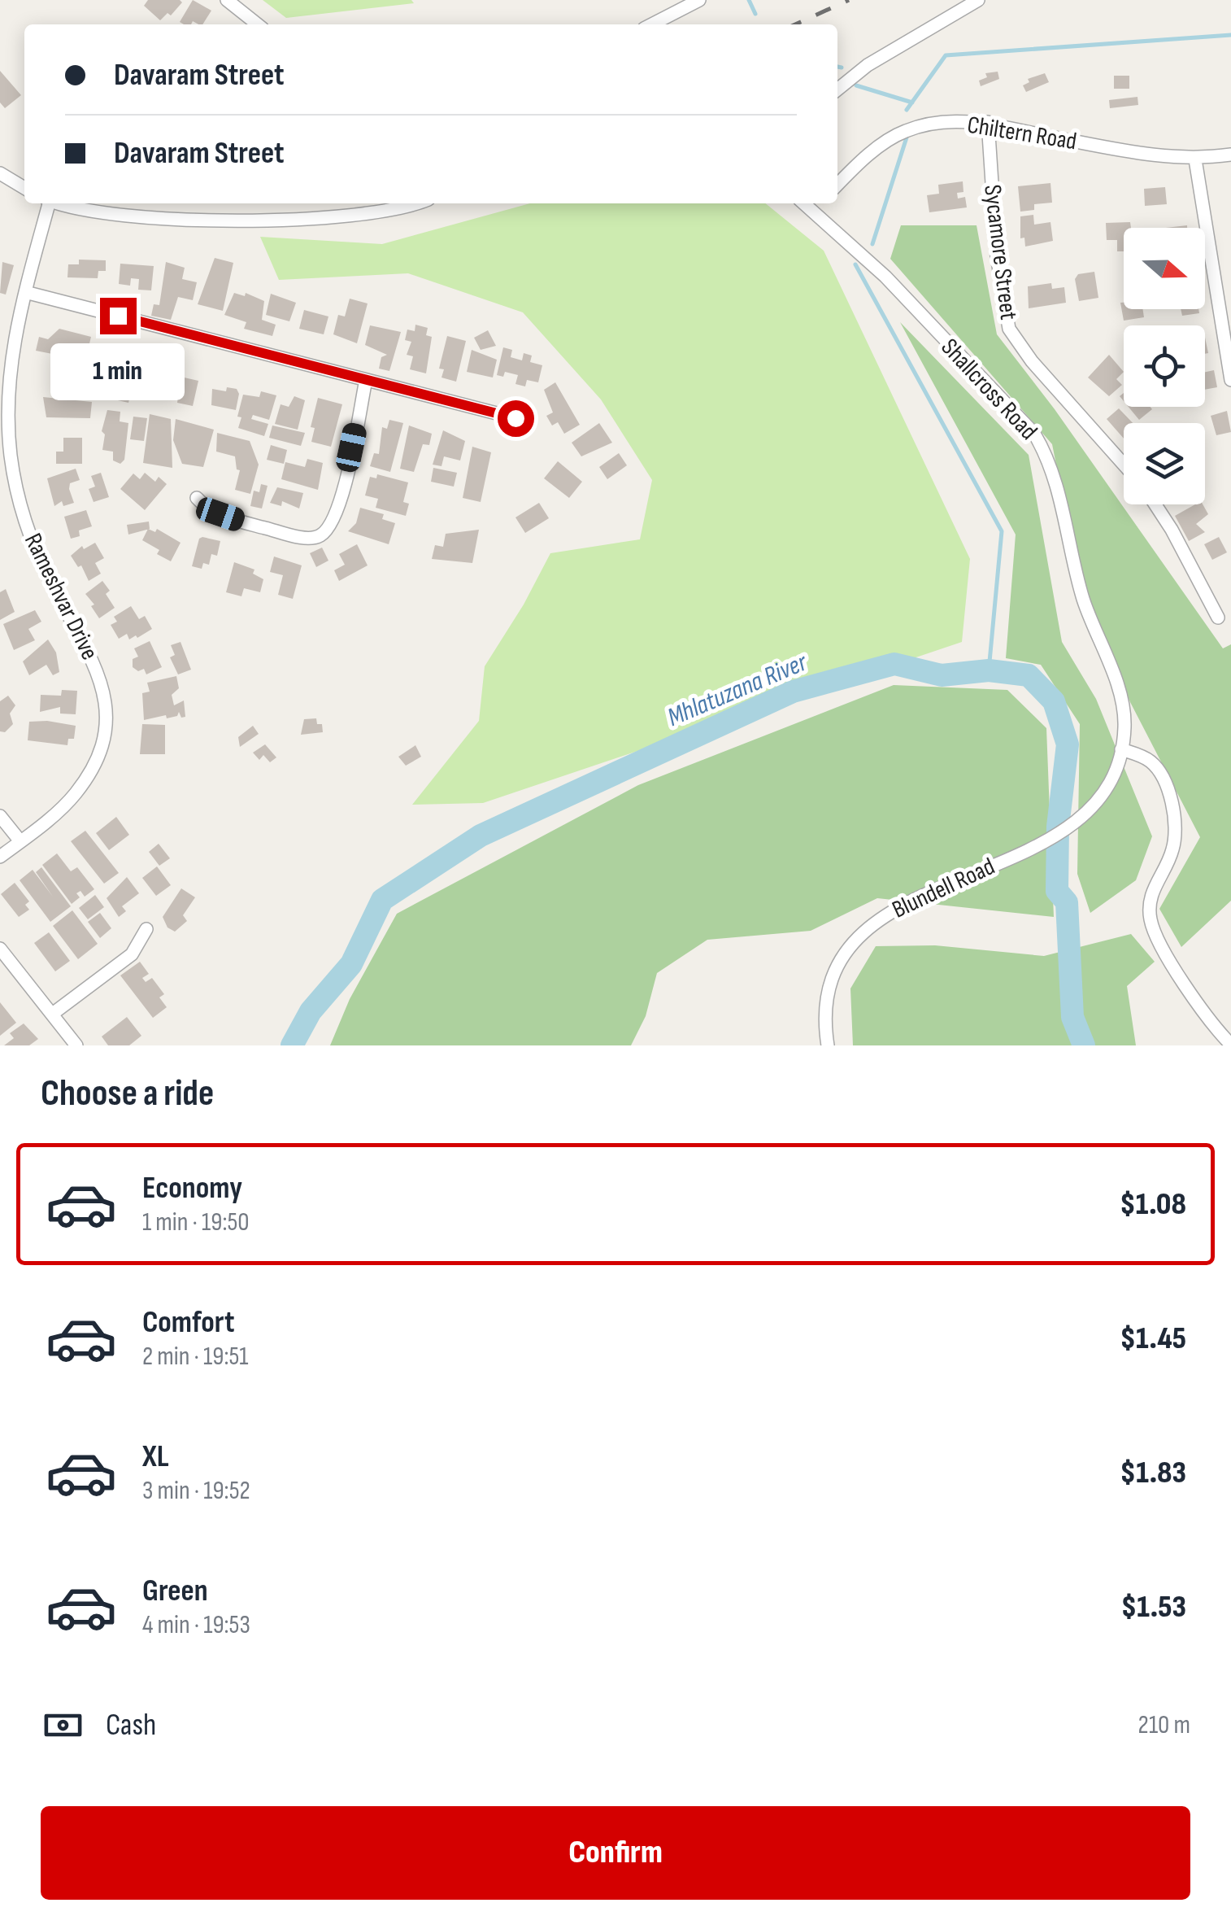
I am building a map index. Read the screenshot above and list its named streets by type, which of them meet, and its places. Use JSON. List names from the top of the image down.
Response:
{
  "streets": {
    "street": [
      "Chiltern Road",
      "Sycamore Street",
      "Shallcross Road",
      "Rameshvar Drive",
      "Blundell Road"
    ]
  },
  "crossings": [
    ["Chiltern Road", "Sycamore Street"],
    ["Shallcross Road", "Blundell Road"]
  ],
  "water": ["Mhlatuzana River"],
  "north": "right",
  "page": {
    "banner": ["Davaram Street", "Davaram Street"],
    "bubble": "1 min",
    "heading": "Choose a ride",
    "list": [
      {
        "name": "Economy",
        "note": "1 min · 19:50",
        "value": "$1.08"
      },
      {
        "name": "Comfort",
        "note": "2 min · 19:51",
        "value": "$1.45"
      },
      {
        "name": "XL",
        "note": "3 min · 19:52",
        "value": "$1.83"
      },
      {
        "name": "Green",
        "note": "4 min · 19:53",
        "value": "$1.53"
      }
    ],
    "pay": ["Cash", "210 m"],
    "buttons": "Confirm"
  }
}
